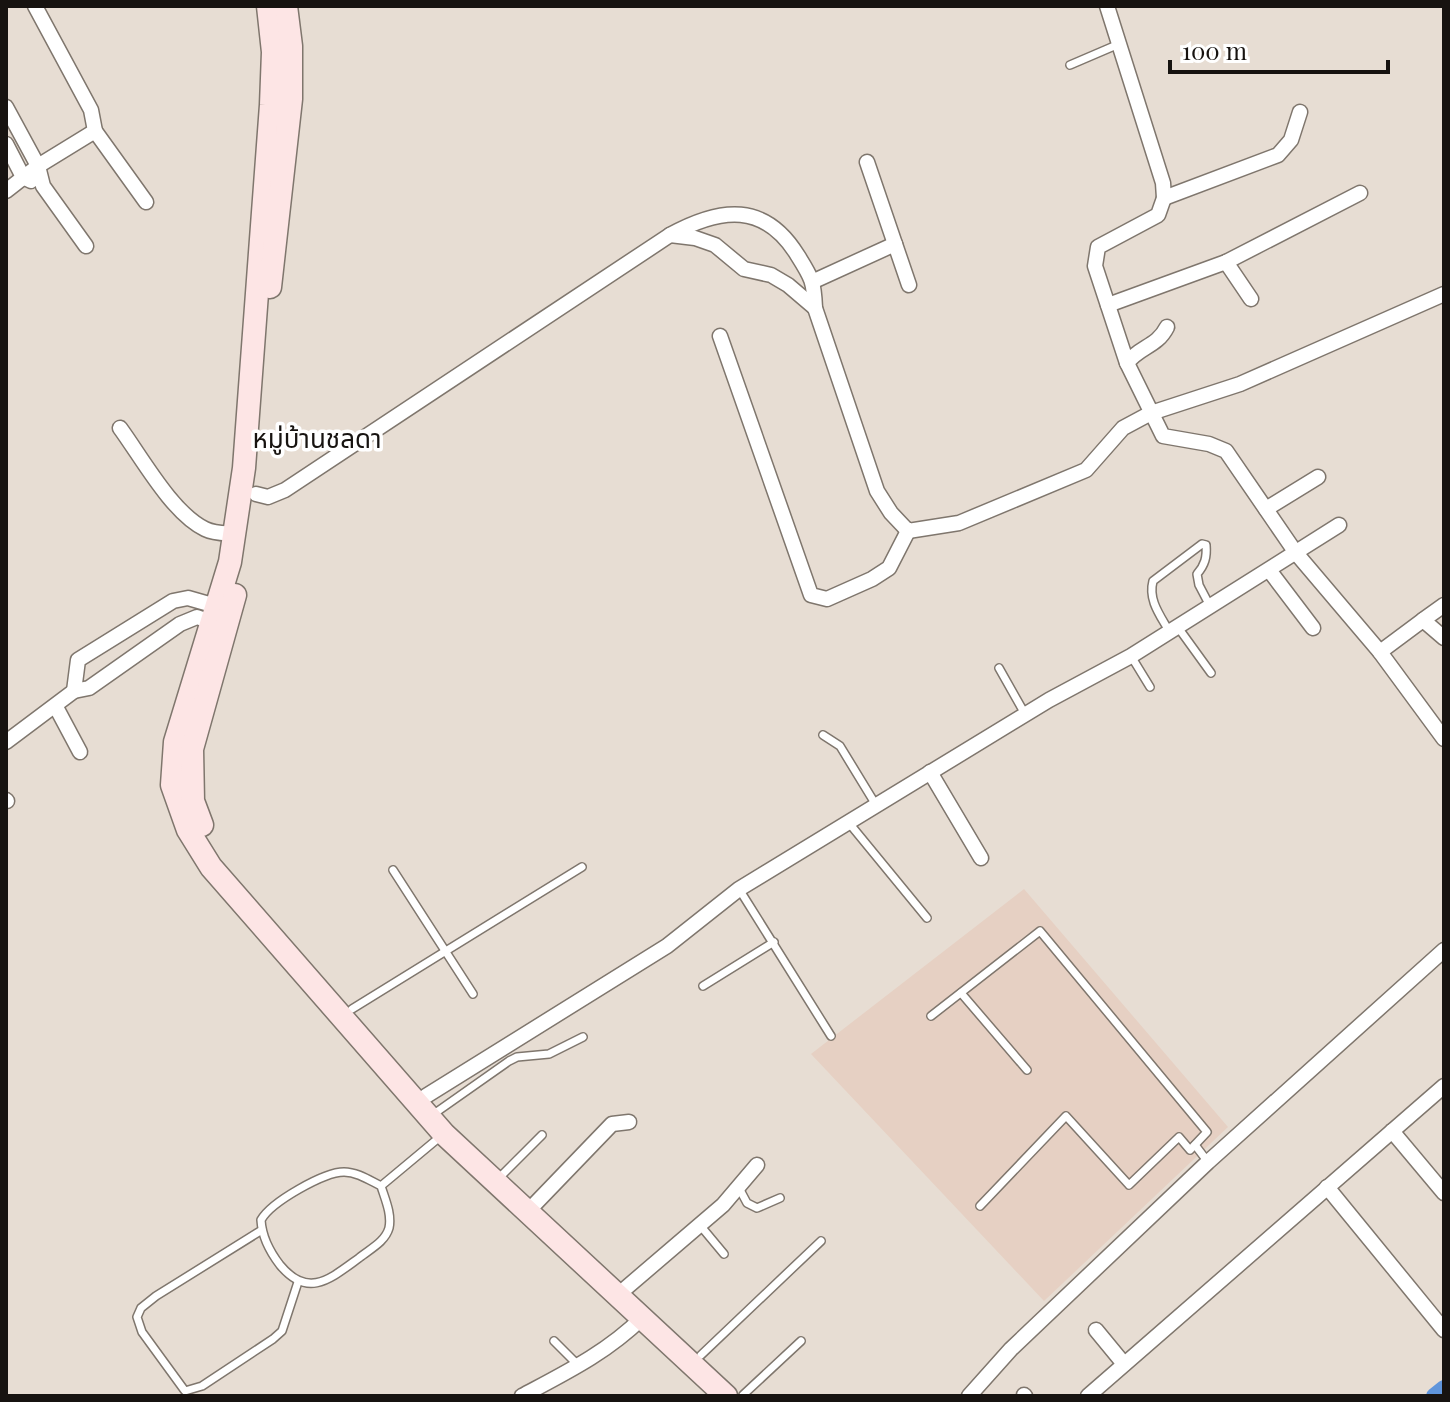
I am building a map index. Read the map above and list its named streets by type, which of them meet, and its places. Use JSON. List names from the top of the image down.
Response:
{
  "districts": ["หมู่บ้านชลดา"],
  "scale_bar": "100 m"
}
